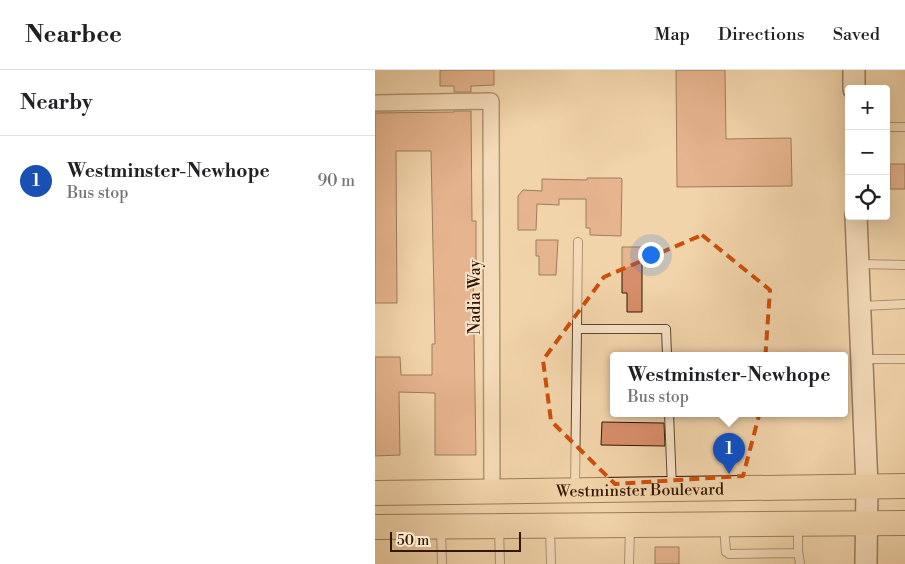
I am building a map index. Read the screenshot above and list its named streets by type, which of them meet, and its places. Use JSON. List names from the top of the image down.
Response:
{
  "streets": {
    "main road": ["Westminster Boulevard"],
    "street": ["Nadia Way"]
  },
  "crossings": [
    ["Nadia Way", "Westminster Boulevard"]
  ],
  "scale_bar": "50 m",
  "page": {
    "header": "Nearbee",
    "nav": ["Map", "Directions", "Saved"],
    "heading": "Nearby",
    "map_buttons": ["+", "−"],
    "list": [
      {
        "mark": "1",
        "name": "Westminster-Newhope",
        "note": "Bus stop",
        "value": "90 m"
      }
    ],
    "popup": ["Westminster-Newhope", "Bus stop"],
    "pins": "1",
    "scale": "50 m"
  }
}
